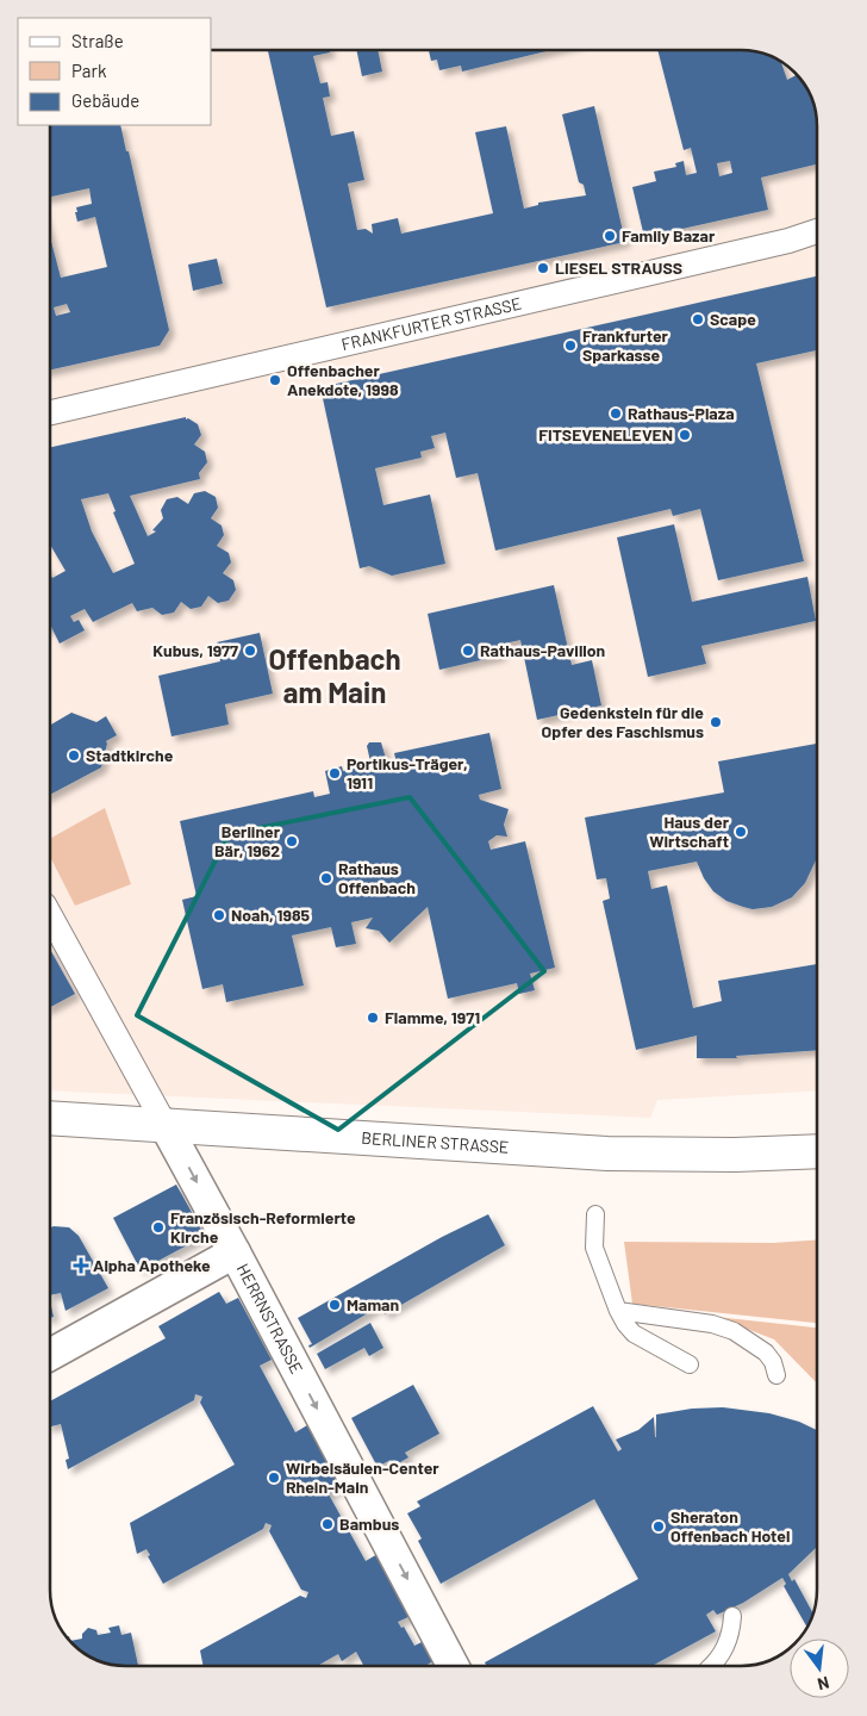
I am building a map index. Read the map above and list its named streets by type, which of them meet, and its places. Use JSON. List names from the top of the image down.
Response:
{
  "streets": {
    "main road": ["BERLINER STRASSE"],
    "street": ["FRANKFURTER STRASSE", "HERRNSTRASSE"]
  },
  "crossings": [
    ["BERLINER STRASSE", "HERRNSTRASSE"]
  ],
  "one_way": ["HERRNSTRASSE"],
  "districts": ["Offenbach am Main"],
  "places": {
    "other": [
      "Family Bazar",
      "LIESEL STRAUSS",
      "Scape",
      "Frankfurter Sparkasse",
      "Offenbacher Anekdote, 1998",
      "Rathaus-Plaza",
      "FITSEVENELEVEN",
      "Kubus, 1977",
      "Rathaus-Pavillon",
      "Gedenkstein für die Opfer des Faschismus",
      "Stadtkirche",
      "Portikus-Träger, 1911",
      "Haus der Wirtschaft",
      "Berliner Bär, 1962",
      "Rathaus Offenbach",
      "Noah, 1985",
      "Flamme, 1971",
      "Französisch-Reformierte Kirche",
      "Maman",
      "Wirbelsäulen-Center Rhein-Main",
      "Bambus",
      "Sheraton Offenbach Hotel"
    ],
    "health": ["Alpha Apotheke"]
  },
  "legend": ["Straße", "Park", "Gebäude"],
  "north": "bottom"
}
